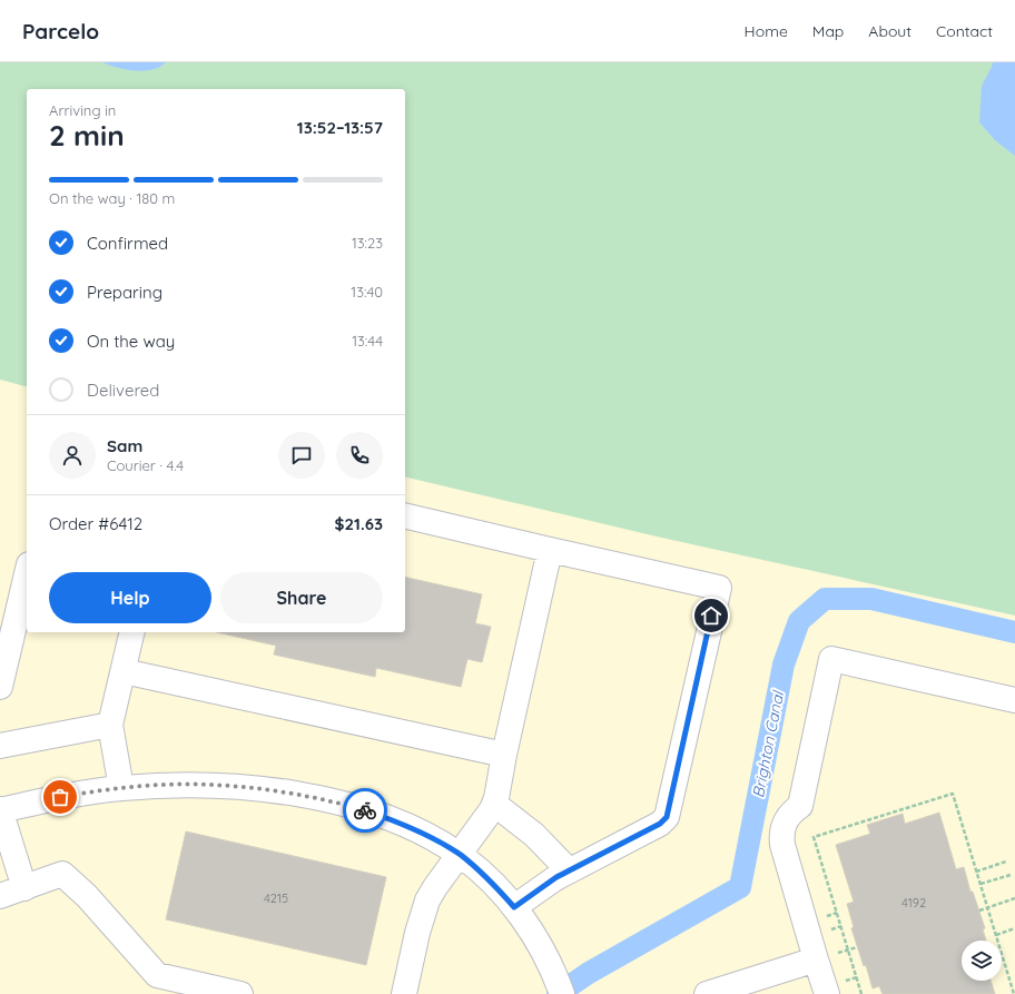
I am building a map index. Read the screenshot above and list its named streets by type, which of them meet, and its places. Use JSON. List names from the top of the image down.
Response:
{
  "water": ["Brighton Canal"],
  "house_numbers": ["4215", "4192"],
  "page": {
    "header": "Parcelo",
    "nav": [
      "Home",
      "Map",
      "About",
      "Contact"
    ],
    "heading": ["2 min", "Arriving in", "13:52–13:57"],
    "panel": [
      "Sam",
      "Courier · 4.4",
      "Order #6412",
      "$21.63"
    ],
    "bar": "On the way · 180 m",
    "list": [
      ["Confirmed", "13:23"],
      ["Preparing", "13:40"],
      ["On the way", "13:44"],
      "Delivered"
    ],
    "buttons": ["Help", "Share"]
  }
}
